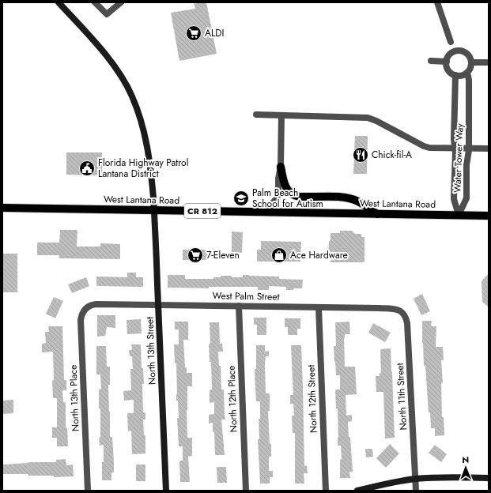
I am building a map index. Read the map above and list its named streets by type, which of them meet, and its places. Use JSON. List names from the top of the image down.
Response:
{
  "streets": {
    "main road": ["West Lantana Road", "CR 812"],
    "street": [
      "Water Tower Way",
      "West Palm Street",
      "North 13th Street",
      "North 11th Street",
      "North 13th Place",
      "North 12th Place",
      "North 12th Street"
    ]
  },
  "crossings": [
    ["Water Tower Way", "West Lantana Road"],
    ["West Lantana Road", "North 13th Street"],
    ["West Palm Street", "North 13th Street"],
    ["West Palm Street", "North 11th Street"],
    ["West Palm Street", "North 13th Place"],
    ["West Palm Street", "North 12th Place"],
    ["West Palm Street", "North 12th Street"]
  ],
  "places": {
    "supermarket": ["ALDI", "7-Eleven"],
    "restaurant": ["Chick-fil-A"],
    "public building": ["Florida Highway Patrol Lantana District"],
    "school or university": ["Palm Beach School for Autism"],
    "shop": ["Ace Hardware"]
  },
  "north": "top"
}
